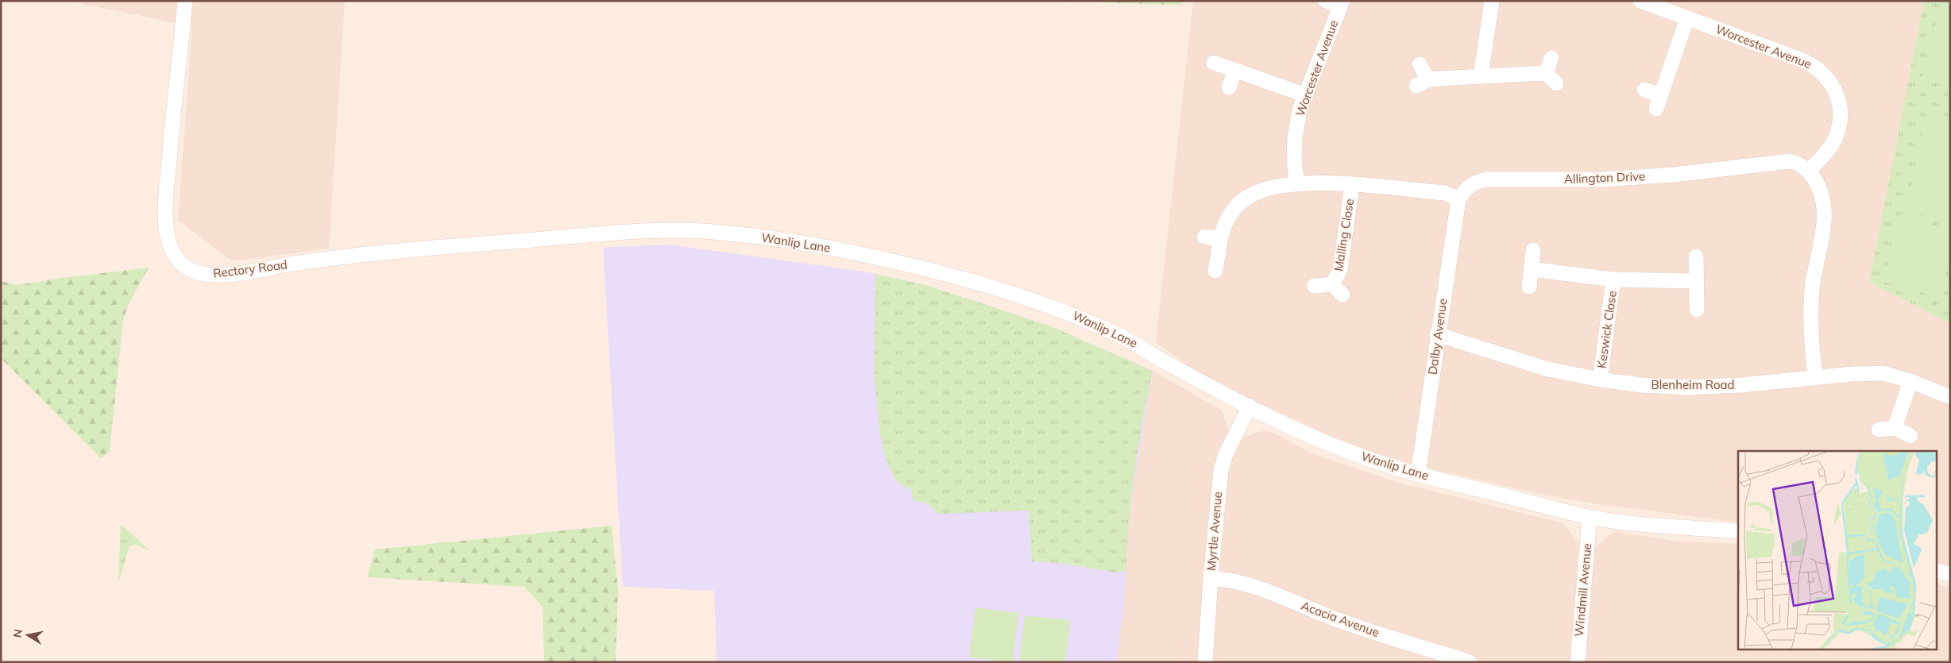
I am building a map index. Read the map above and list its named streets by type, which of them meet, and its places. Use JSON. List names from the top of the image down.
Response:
{
  "streets": {
    "street": [
      "Worcester Avenue",
      "Allington Drive",
      "Malling Close",
      "Wanlip Lane",
      "Rectory Road",
      "Keswick Close",
      "Dalby Avenue",
      "Blenheim Road",
      "Myrtle Avenue",
      "Windmill Avenue",
      "Acacia Avenue"
    ]
  },
  "crossings": [
    ["Worcester Avenue", "Allington Drive"],
    ["Allington Drive", "Dalby Avenue"],
    ["Wanlip Lane", "Rectory Road"],
    ["Wanlip Lane", "Dalby Avenue"],
    ["Wanlip Lane", "Myrtle Avenue"],
    ["Wanlip Lane", "Windmill Avenue"],
    ["Keswick Close", "Blenheim Road"],
    ["Dalby Avenue", "Blenheim Road"],
    ["Myrtle Avenue", "Acacia Avenue"]
  ],
  "north": "left"
}
